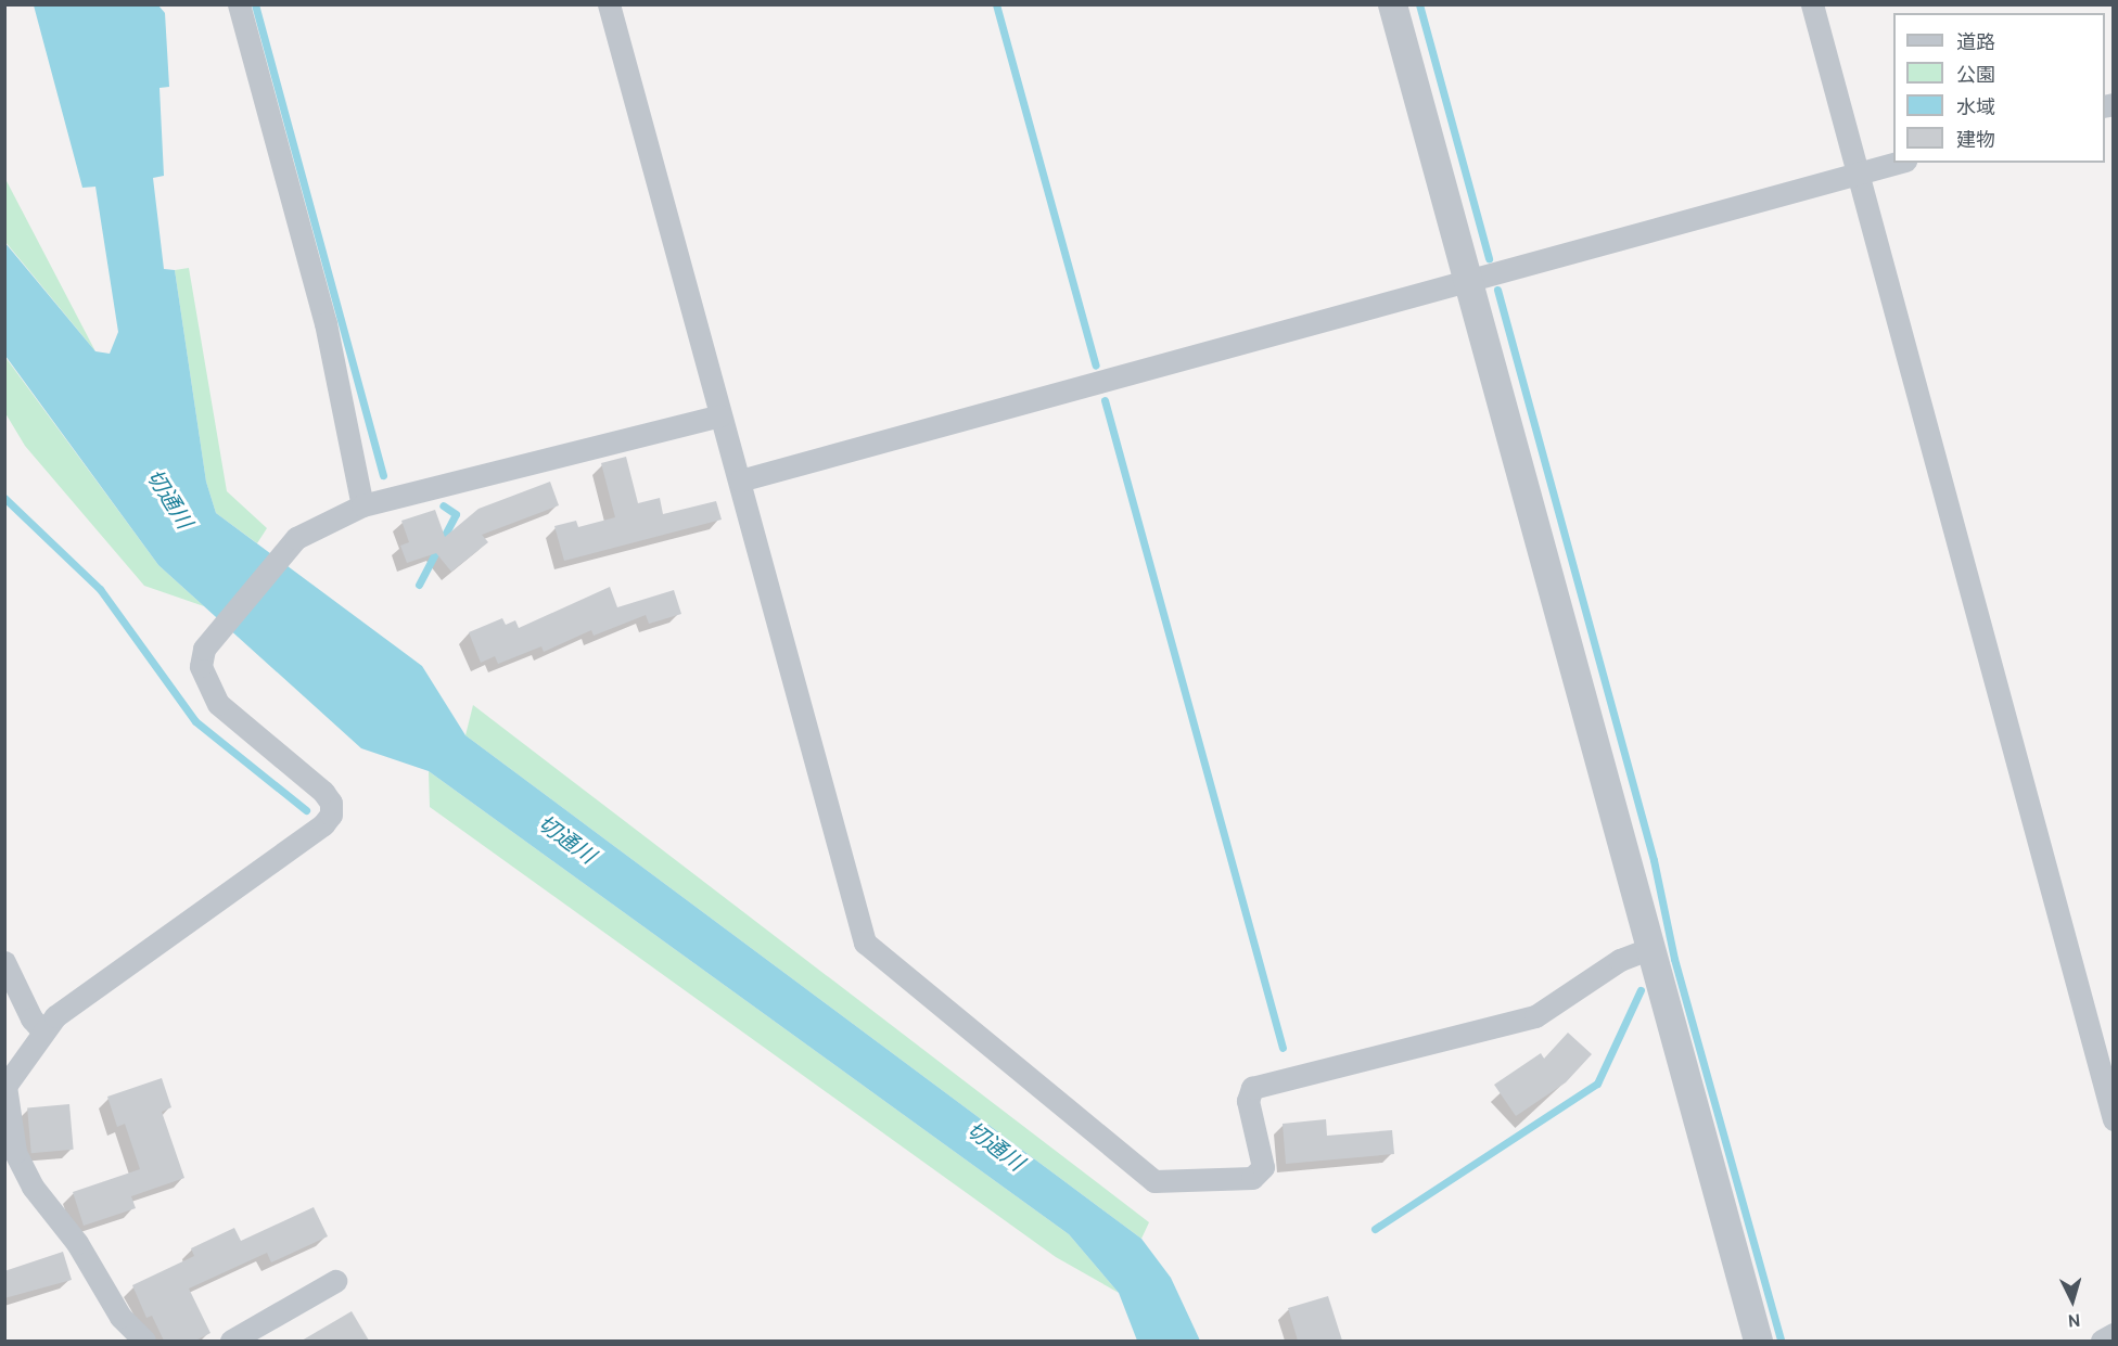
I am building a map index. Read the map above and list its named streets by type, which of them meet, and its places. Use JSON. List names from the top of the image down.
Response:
{
  "water": ["切通川"],
  "legend": [
    "道路",
    "公園",
    "水域",
    "建物"
  ],
  "north": "bottom"
}
